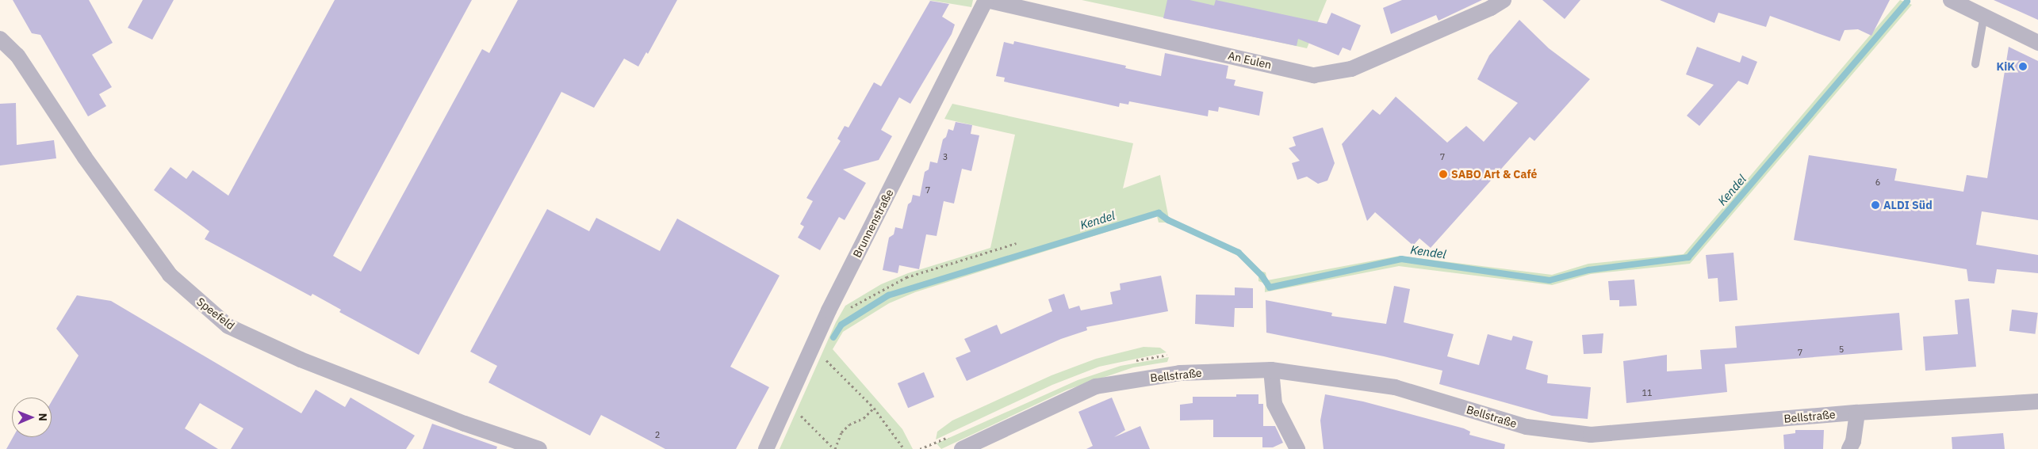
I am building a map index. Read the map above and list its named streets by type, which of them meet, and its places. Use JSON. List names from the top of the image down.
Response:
{
  "streets": {
    "street": [
      "An Eulen",
      "Brunnenstraße",
      "Speefeld",
      "Bellstraße"
    ]
  },
  "crossings": [
    ["An Eulen", "Brunnenstraße"]
  ],
  "water": ["Kendel"],
  "places": ["KiK", "SABO Art & Café", "ALDI Süd"],
  "house_numbers": [
    "3",
    "7",
    "6",
    "7",
    "5",
    "7",
    "11",
    "2"
  ],
  "north": "right"
}
